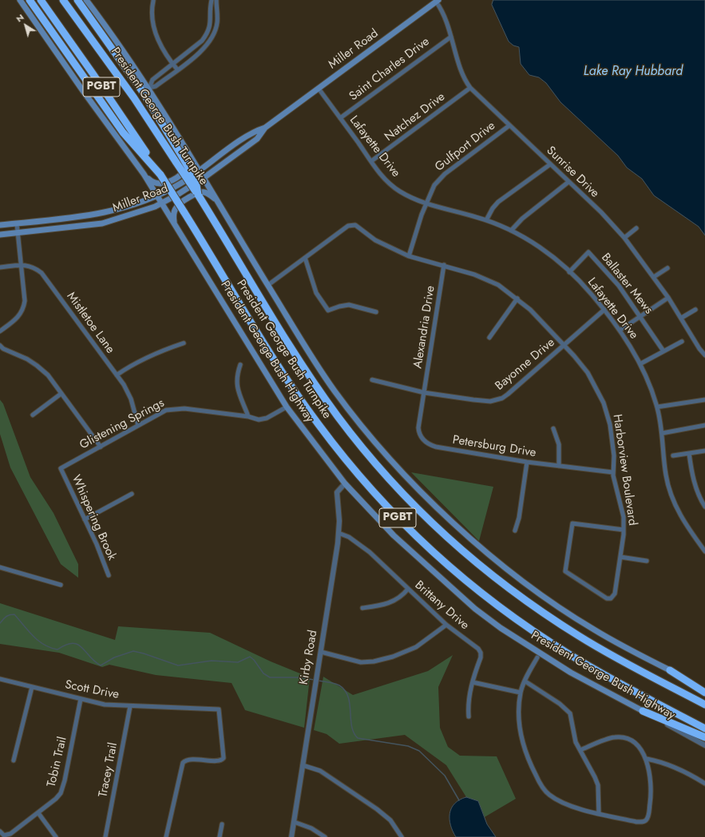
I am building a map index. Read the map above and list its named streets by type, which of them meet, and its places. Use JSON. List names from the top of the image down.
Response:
{
  "streets": {
    "highway": ["PGBT", "President George Bush Turnpike"],
    "main road": ["Miller Road", "President George Bush Highway"],
    "street": [
      "Saint Charles Drive",
      "Natchez Drive",
      "Lafayette Drive",
      "Gulfport Drive",
      "Sunrise Drive",
      "Ballaster Mews",
      "Mistletoe Lane",
      "Alexandria Drive",
      "Bayonne Drive",
      "Glistening Springs",
      "Petersburg Drive",
      "Harborview Boulevard",
      "Whispering Brook",
      "Brittany Drive",
      "Kirby Road",
      "Scott Drive",
      "Tobin Trail",
      "Tracey Trail"
    ]
  },
  "crossings": [
    ["Miller Road", "Lafayette Drive"],
    ["Miller Road", "Sunrise Drive"],
    ["Miller Road", "President George Bush Highway"],
    ["Saint Charles Drive", "Lafayette Drive"],
    ["Saint Charles Drive", "Sunrise Drive"],
    ["Natchez Drive", "Lafayette Drive"],
    ["Natchez Drive", "Sunrise Drive"],
    ["Lafayette Drive", "Gulfport Drive"],
    ["Lafayette Drive", "Ballaster Mews"],
    ["Lafayette Drive", "Bayonne Drive"],
    ["Gulfport Drive", "Sunrise Drive"],
    ["Gulfport Drive", "Harborview Boulevard"],
    ["Mistletoe Lane", "Glistening Springs"],
    ["Alexandria Drive", "Bayonne Drive"],
    ["Alexandria Drive", "Petersburg Drive"],
    ["Alexandria Drive", "Harborview Boulevard"],
    ["President George Bush Highway", "Glistening Springs"],
    ["President George Bush Highway", "Kirby Road"],
    ["Bayonne Drive", "Petersburg Drive"],
    ["Bayonne Drive", "Harborview Boulevard"],
    ["Glistening Springs", "Whispering Brook"],
    ["Petersburg Drive", "Harborview Boulevard"],
    ["Brittany Drive", "Kirby Road"],
    ["Scott Drive", "Tobin Trail"],
    ["Scott Drive", "Tracey Trail"]
  ],
  "water": ["Lake Ray Hubbard"],
  "north": "top left"
}
